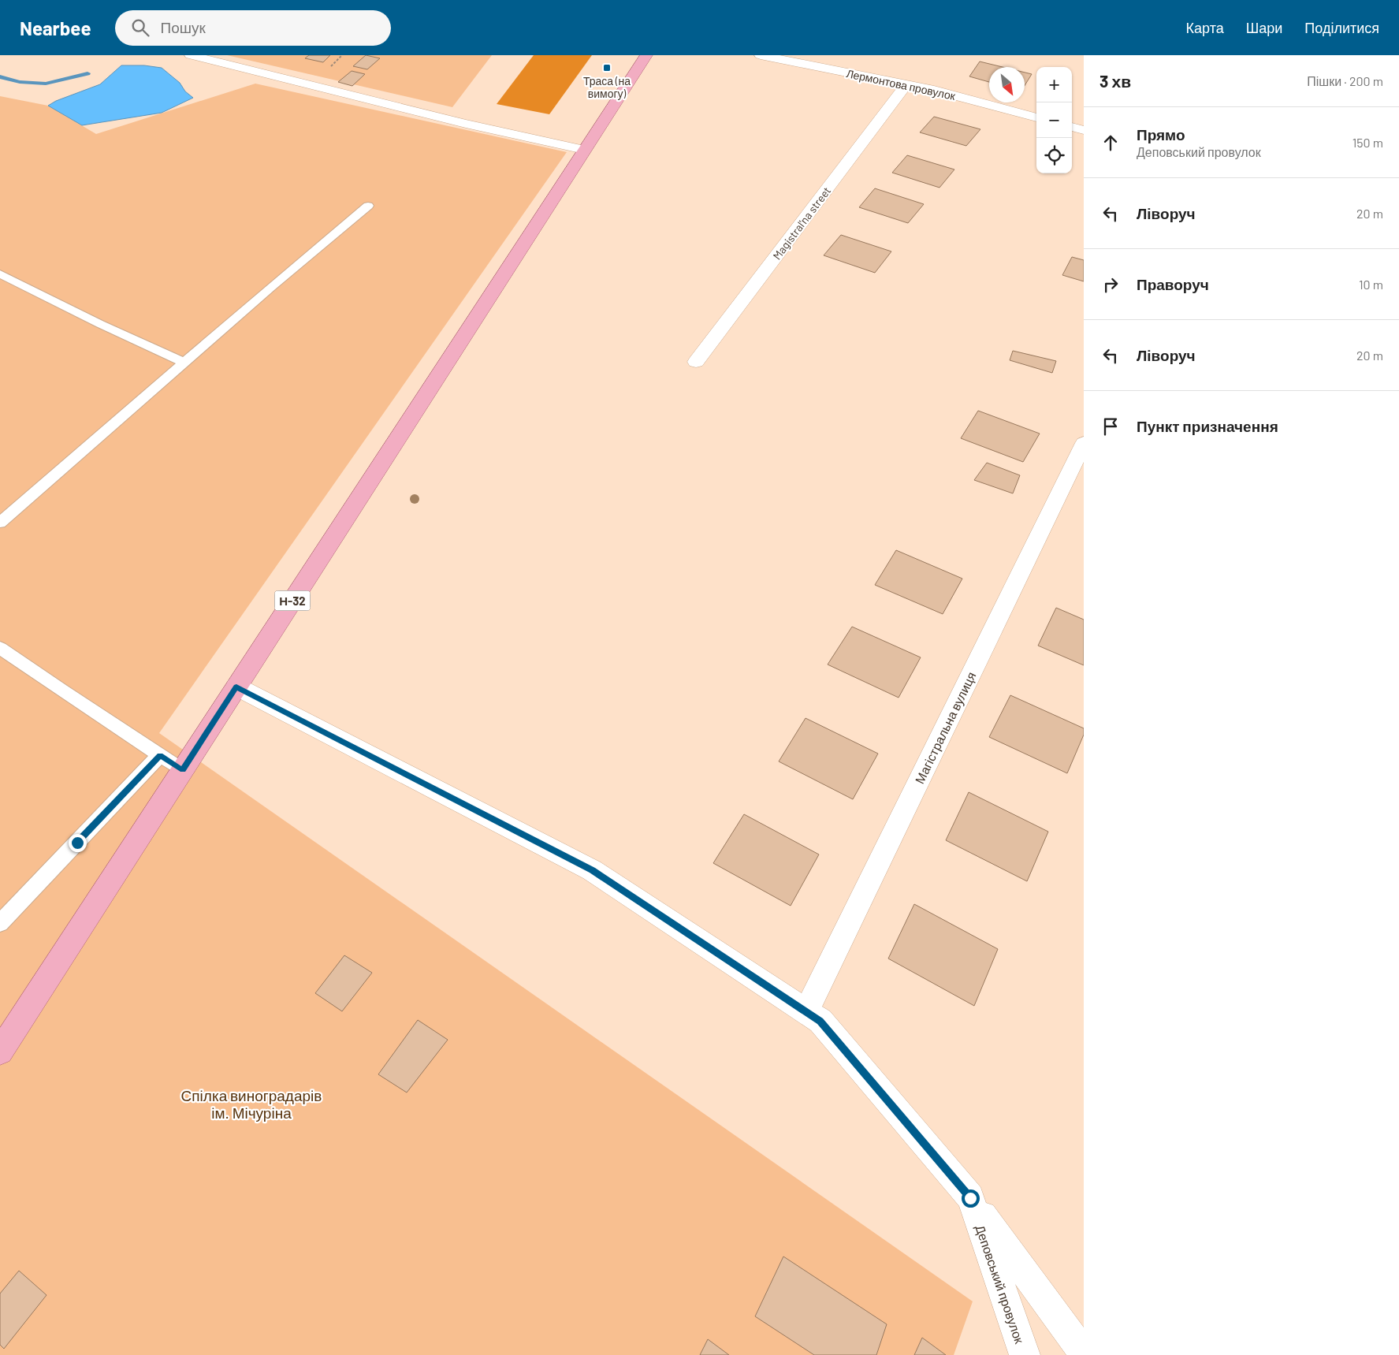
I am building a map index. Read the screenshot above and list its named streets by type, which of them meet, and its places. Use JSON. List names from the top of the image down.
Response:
{
  "streets": {
    "main road": ["Н-32"],
    "street": [
      "Лермонтова провулок",
      "Magistral'na street",
      "Магістральна вулиця",
      "Деповський провулок"
    ]
  },
  "crossings": [
    ["Лермонтова провулок", "Magistral'na street"],
    ["Н-32", "Деповський провулок"],
    ["Магістральна вулиця", "Деповський провулок"]
  ],
  "parks": ["Спілка виноградарів ім. Мічуріна"],
  "places": {
    "transit": ["Траса (на вимогу)"]
  },
  "north": "bottom right",
  "page": {
    "header": "Nearbee",
    "search": "Пошук",
    "nav": ["Карта", "Шари", "Поділитися"],
    "heading": ["3 хв", "Пішки · 200 m"],
    "map_buttons": ["+", "−"],
    "list": [
      ["Прямо", "Деповський провулок", "150 m"],
      ["Ліворуч", "20 m"],
      ["Праворуч", "10 m"],
      ["Ліворуч", "20 m"],
      "Пункт призначення"
    ]
  }
}
